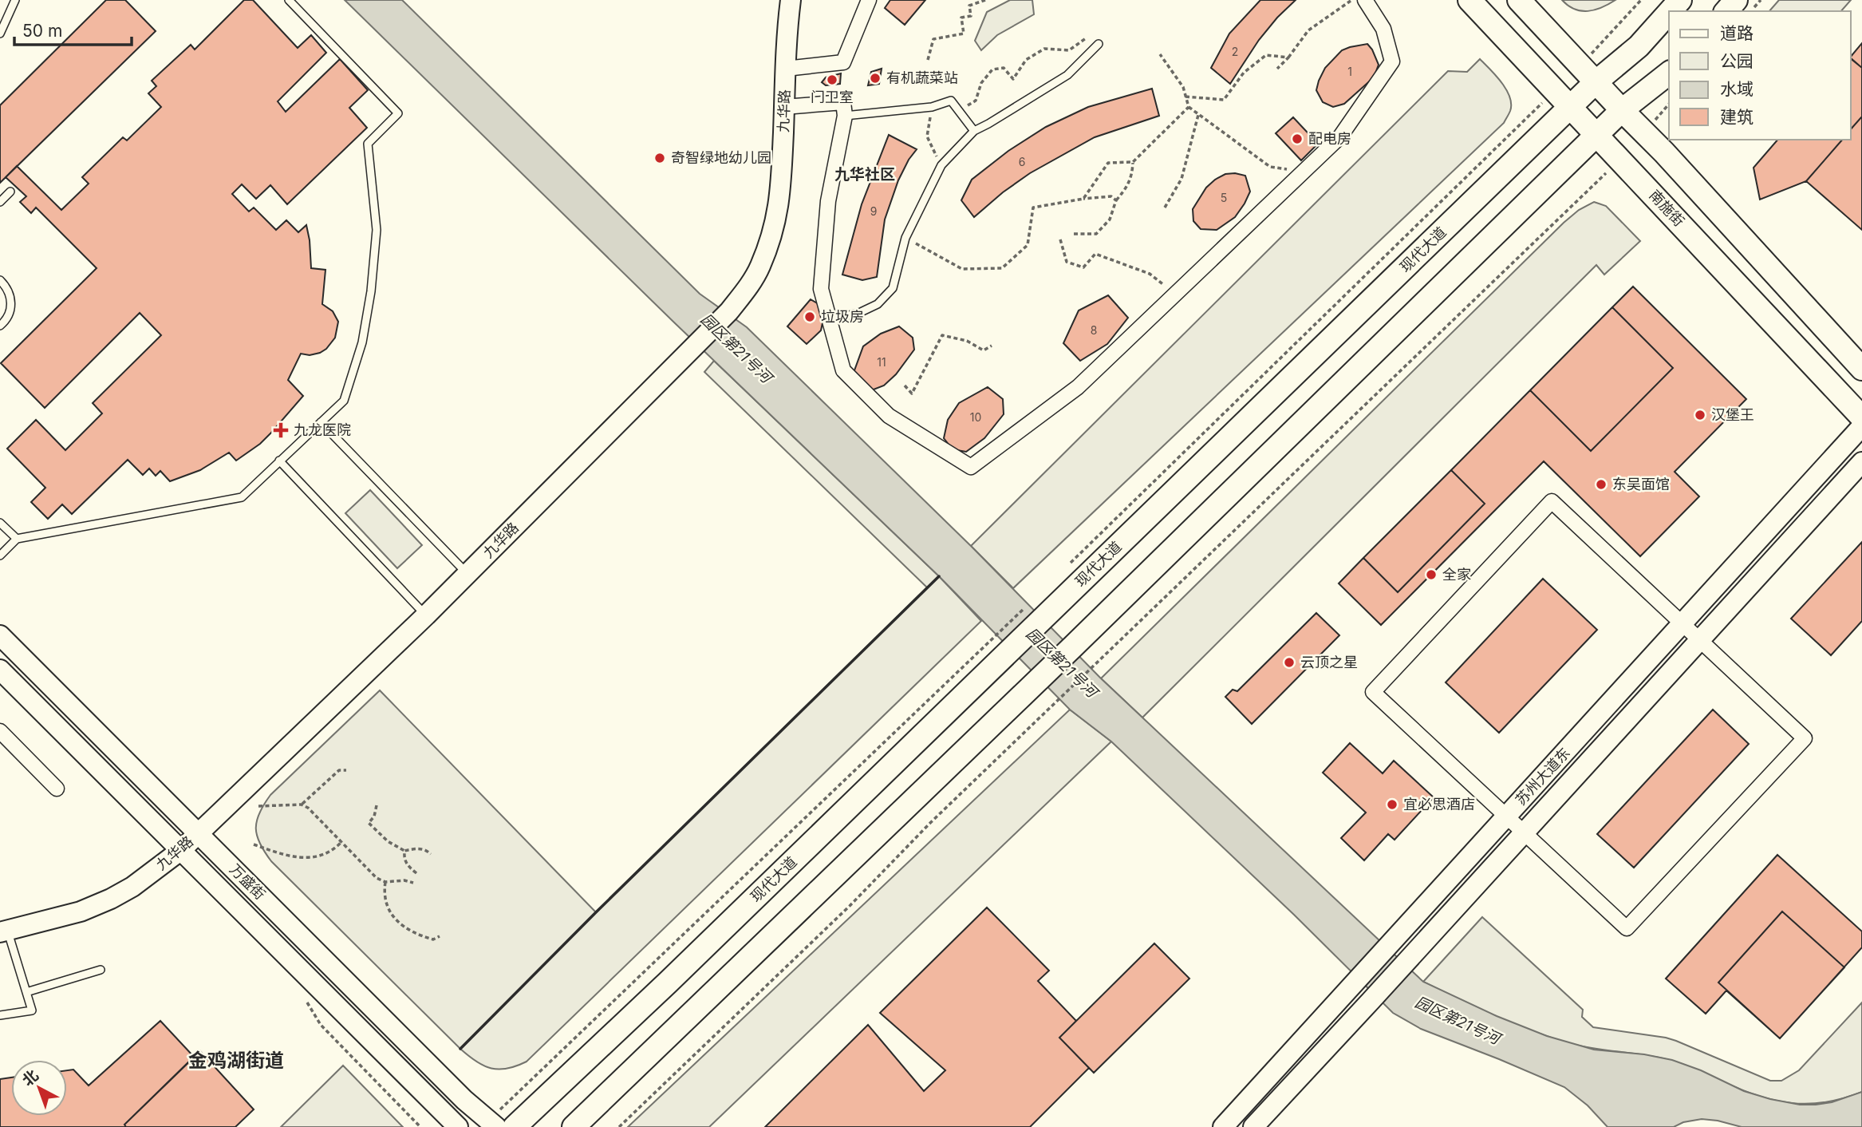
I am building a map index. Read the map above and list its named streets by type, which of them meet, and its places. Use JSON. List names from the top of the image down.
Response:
{
  "streets": {
    "main road": [
      "九华路",
      "南施街",
      "现代大道",
      "苏州大道东",
      "万盛街"
    ]
  },
  "crossings": [
    ["九华路", "万盛街"],
    ["南施街", "现代大道"]
  ],
  "districts": ["九华社区", "金鸡湖街道"],
  "water": ["园区第21号河"],
  "places": {
    "other": [
      "有机蔬菜站",
      "门卫室",
      "配电房",
      "奇智绿地幼儿园",
      "垃圾房",
      "汉堡王",
      "东吴面馆",
      "全家",
      "云顶之星",
      "宜必思酒店"
    ],
    "health": ["九龙医院"]
  },
  "house_numbers": [
    "2",
    "1",
    "6",
    "5",
    "9",
    "8",
    "11",
    "10"
  ],
  "legend": [
    "道路",
    "公园",
    "水域",
    "建筑"
  ],
  "scale_bar": "50 m",
  "north": "top left"
}
